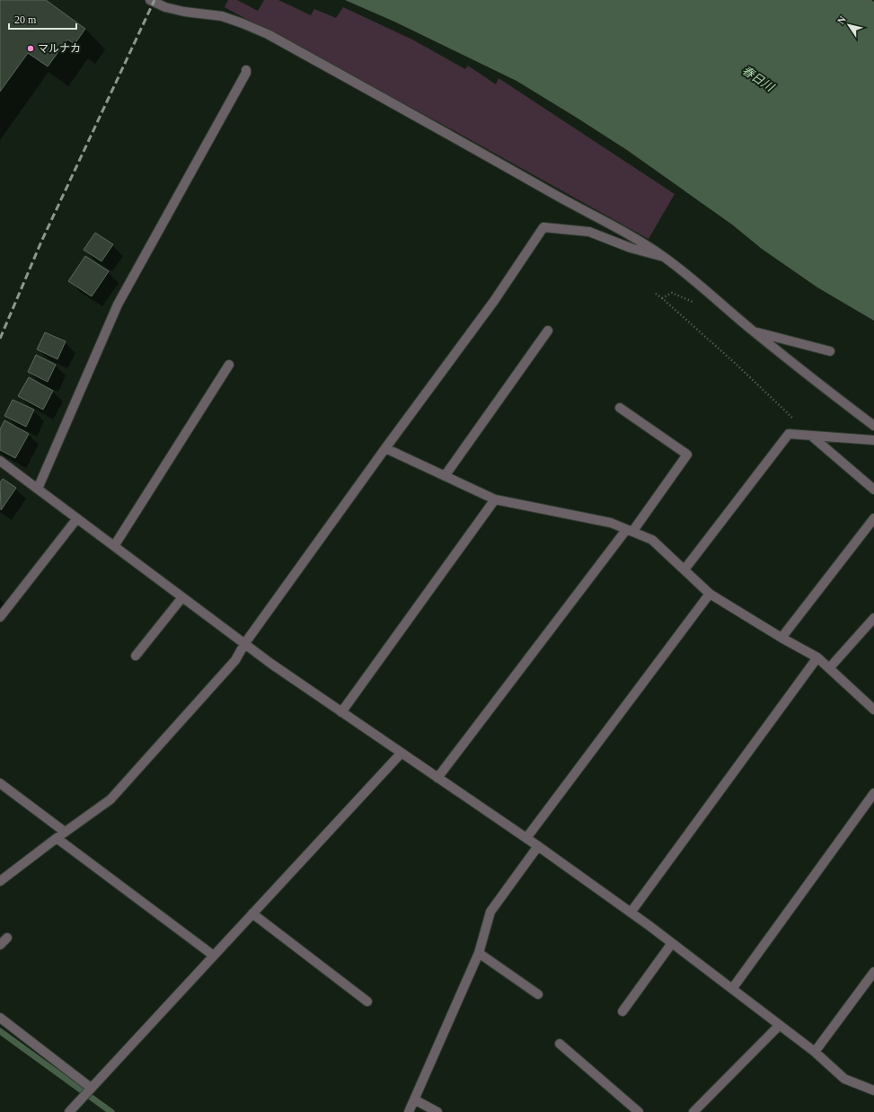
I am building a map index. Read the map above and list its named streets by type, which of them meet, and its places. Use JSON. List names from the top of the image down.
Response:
{
  "water": ["春日川"],
  "places": ["マルナカ"],
  "scale_bar": "20 m",
  "north": "top left"
}
